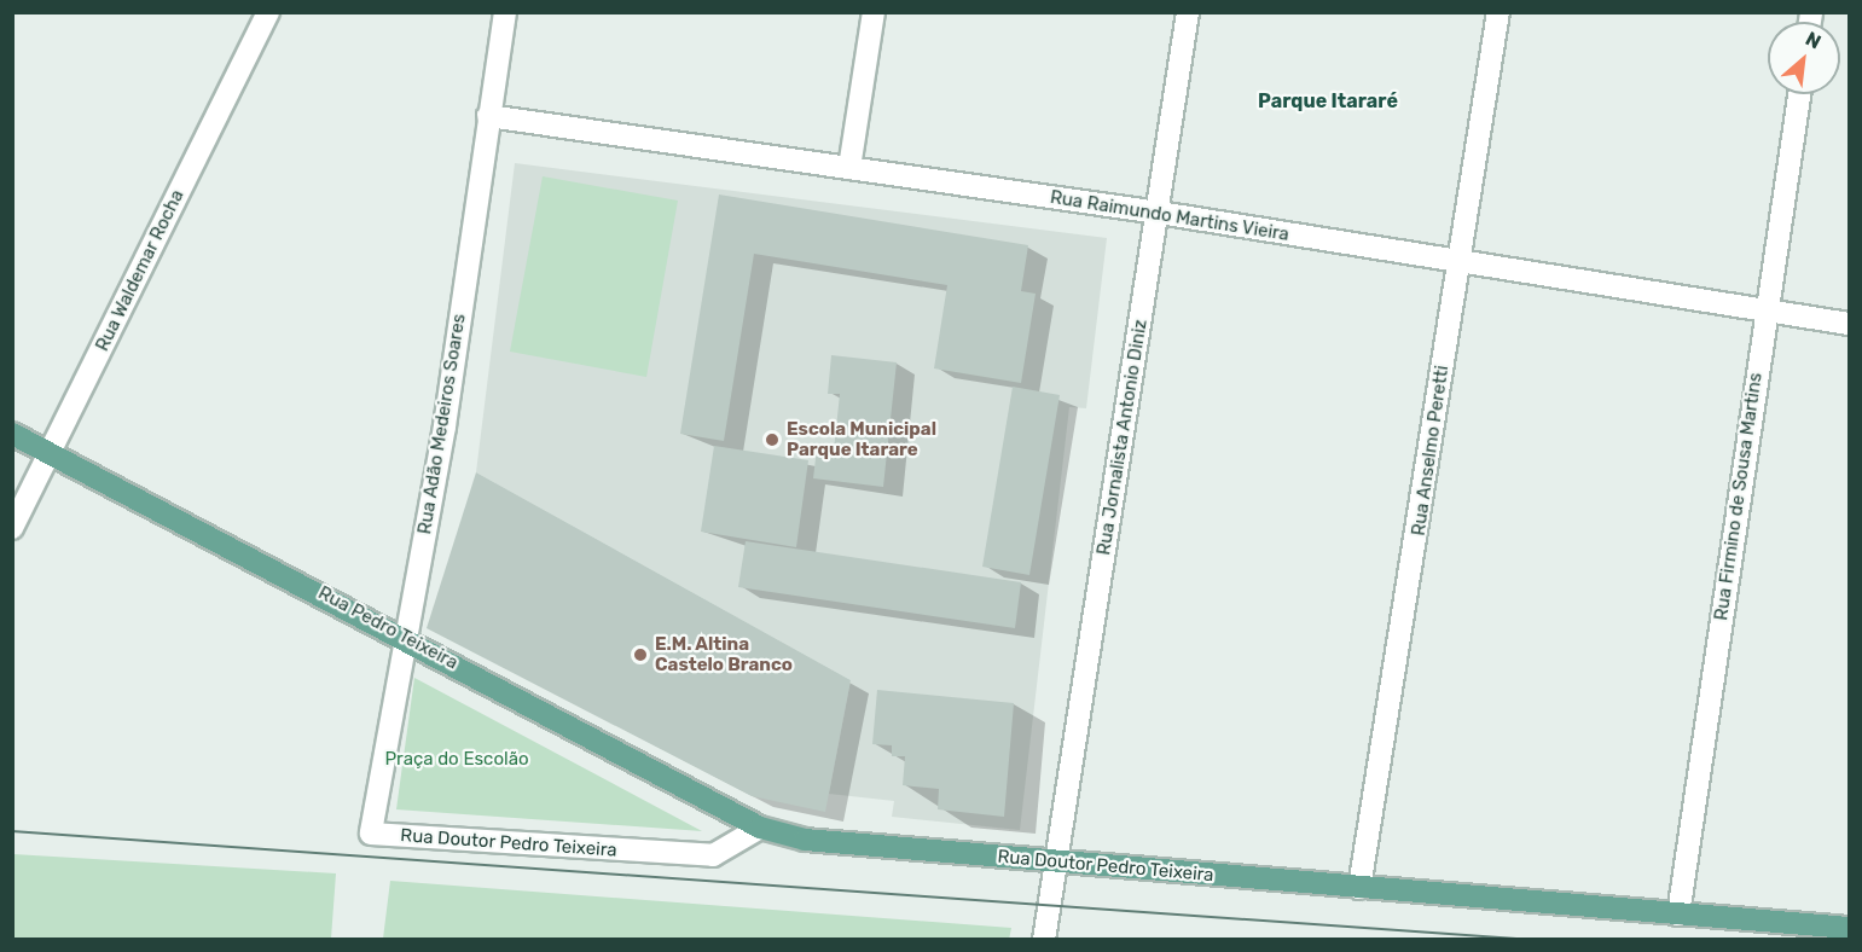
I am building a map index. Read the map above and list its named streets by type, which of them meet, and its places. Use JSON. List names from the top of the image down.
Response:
{
  "streets": {
    "main road": ["Rua Pedro Teixeira", "Rua Doutor Pedro Teixeira"],
    "street": [
      "Rua Raimundo Martins Vieira",
      "Rua Waldemar Rocha",
      "Rua Adão Medeiros Soares",
      "Rua Jornalista Antonio Diniz",
      "Rua Anselmo Peretti",
      "Rua Firmino de Sousa Martins"
    ]
  },
  "crossings": [
    ["Rua Raimundo Martins Vieira", "Rua Adão Medeiros Soares"],
    ["Rua Raimundo Martins Vieira", "Rua Jornalista Antonio Diniz"],
    ["Rua Raimundo Martins Vieira", "Rua Anselmo Peretti"],
    ["Rua Raimundo Martins Vieira", "Rua Firmino de Sousa Martins"],
    ["Rua Waldemar Rocha", "Rua Pedro Teixeira"],
    ["Rua Adão Medeiros Soares", "Rua Pedro Teixeira"],
    ["Rua Adão Medeiros Soares", "Rua Doutor Pedro Teixeira"],
    ["Rua Jornalista Antonio Diniz", "Rua Doutor Pedro Teixeira"],
    ["Rua Anselmo Peretti", "Rua Doutor Pedro Teixeira"],
    ["Rua Firmino de Sousa Martins", "Rua Doutor Pedro Teixeira"],
    ["Rua Pedro Teixeira", "Rua Doutor Pedro Teixeira"]
  ],
  "districts": ["Parque Itararé"],
  "parks": ["Praça do Escolão"],
  "places": ["Escola Municipal Parque Itarare", "E.M. Altina Castelo Branco"],
  "north": "top right"
}
